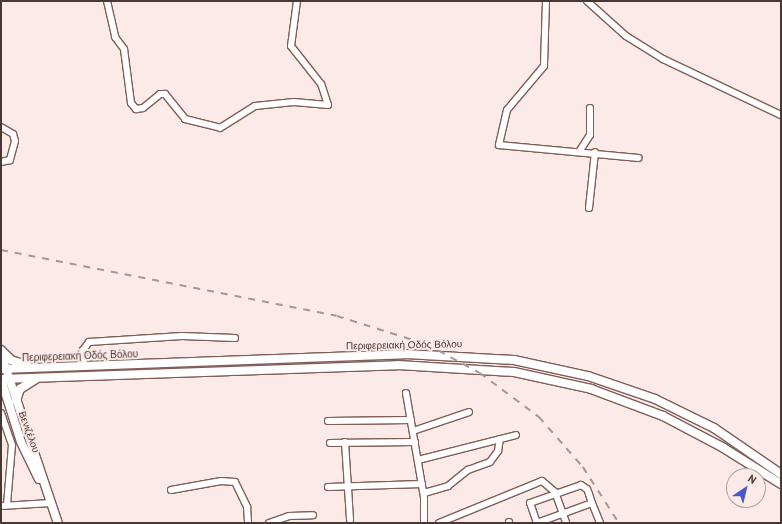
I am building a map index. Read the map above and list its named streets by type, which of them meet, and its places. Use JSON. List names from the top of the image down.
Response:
{
  "streets": {
    "main road": ["Περιφερειακή Οδός Βόλου", "Βενιζέλου"]
  },
  "crossings": [
    ["Περιφερειακή Οδός Βόλου", "Βενιζέλου"]
  ],
  "north": "top right"
}
